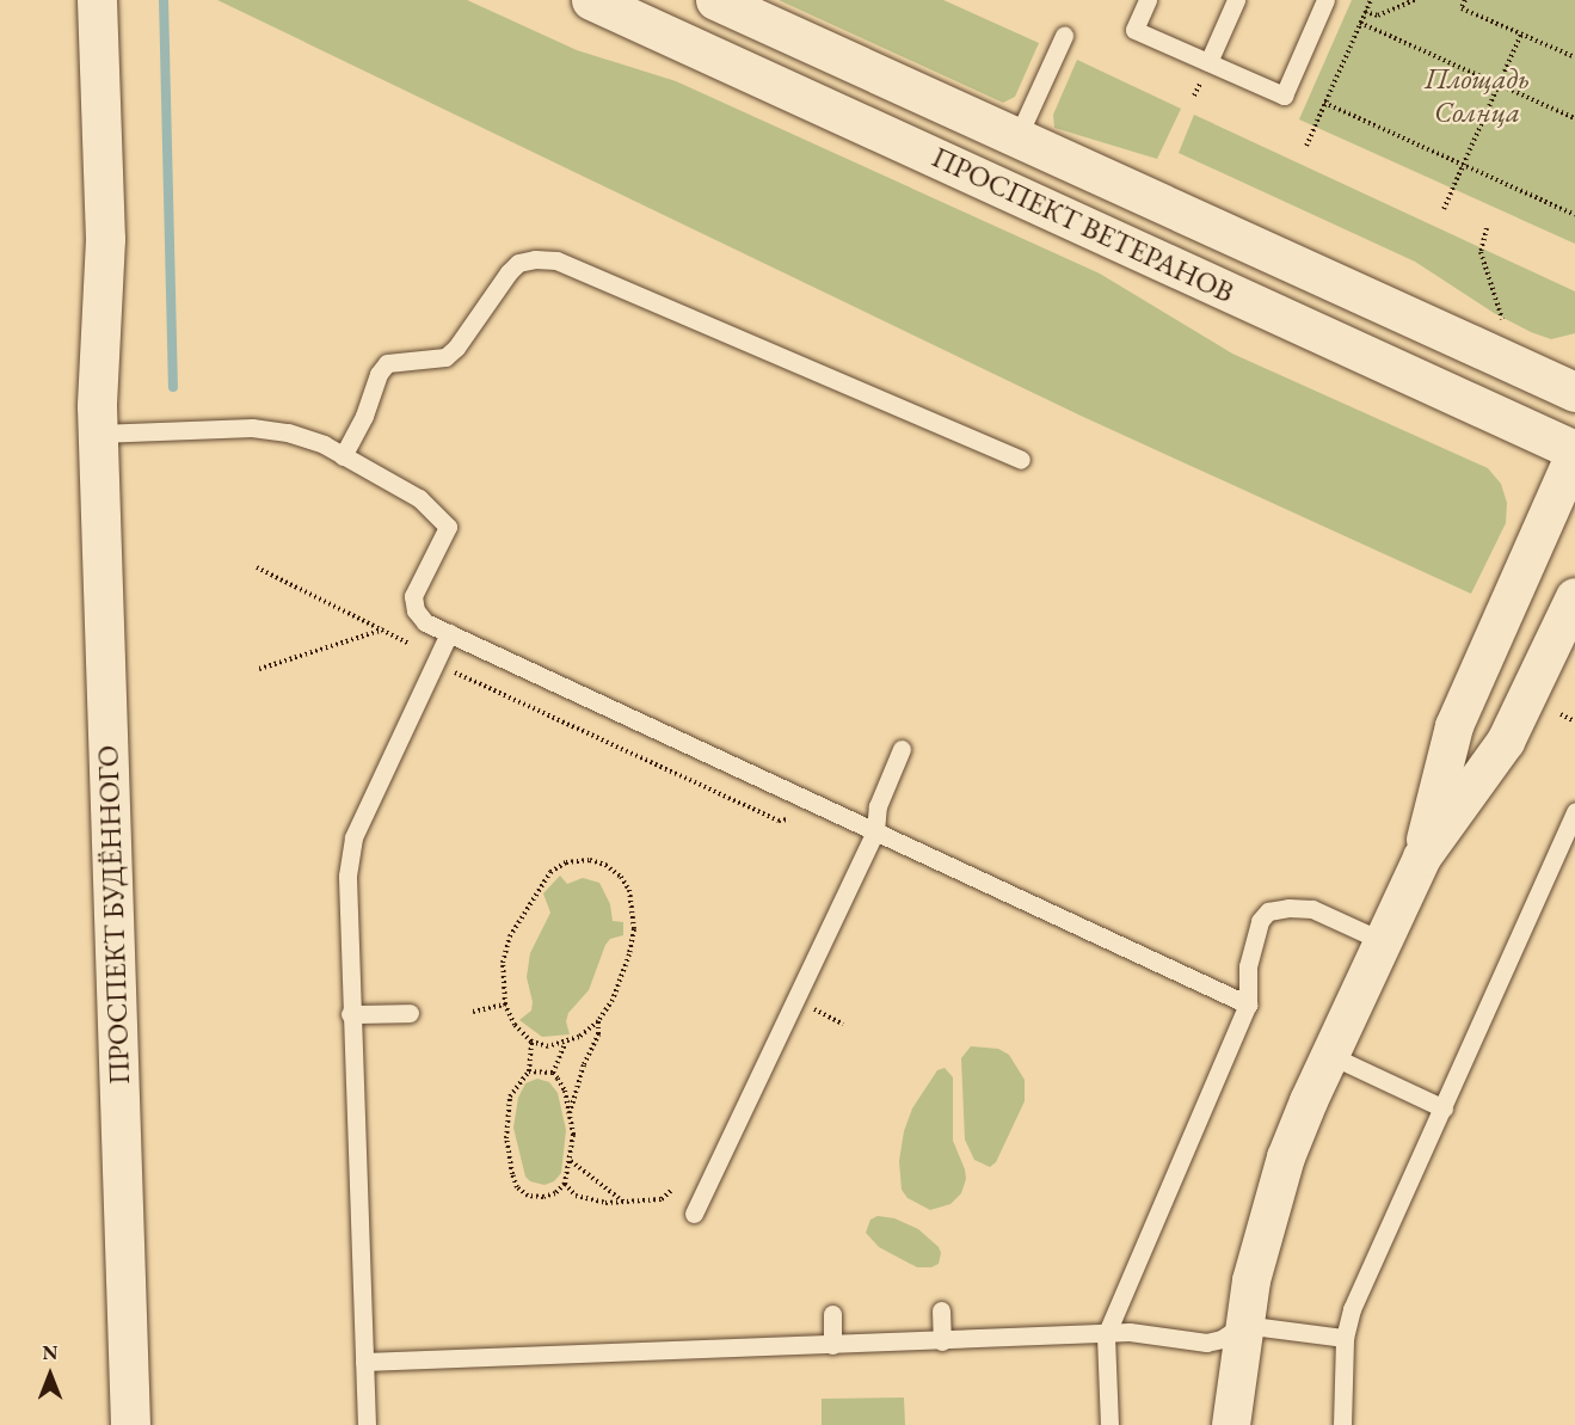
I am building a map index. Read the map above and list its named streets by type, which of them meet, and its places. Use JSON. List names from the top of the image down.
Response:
{
  "streets": {
    "main road": ["ПРОСПЕКТ ВЕТЕРАНОВ", "ПРОСПЕКТ БУДЁННОГО"]
  },
  "parks": ["Площадь Солнца"],
  "north": "top"
}
